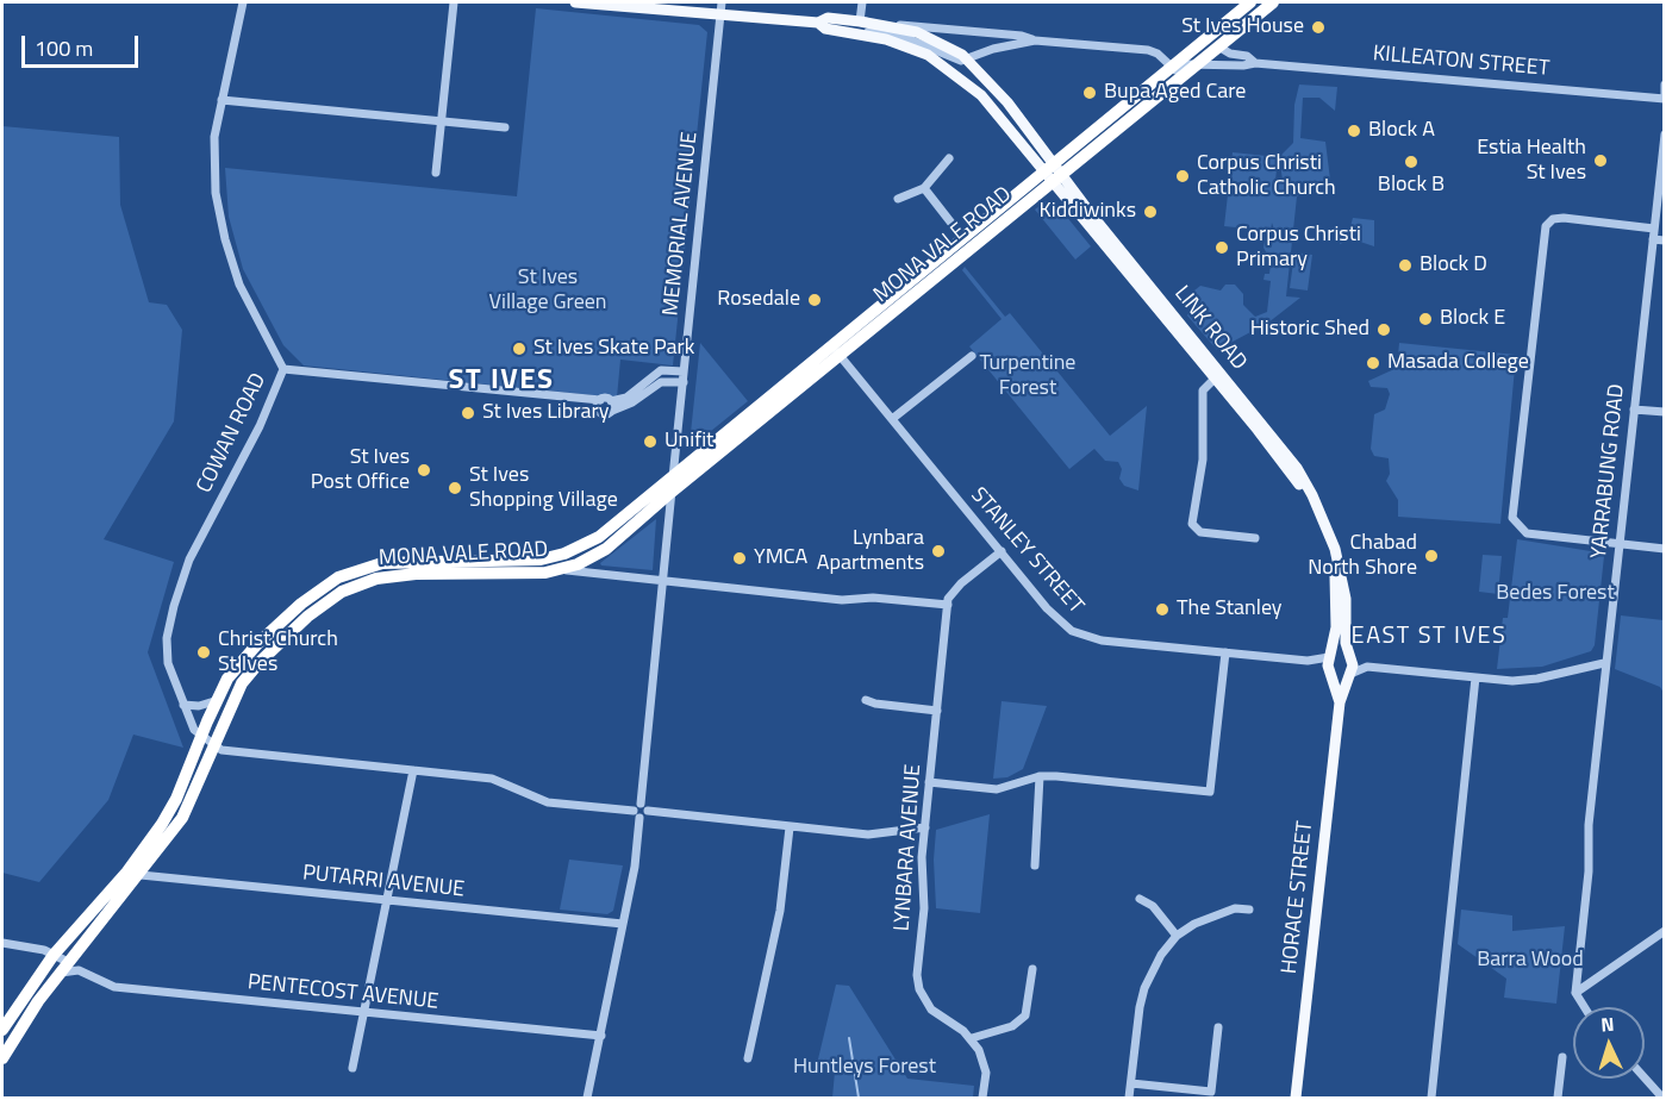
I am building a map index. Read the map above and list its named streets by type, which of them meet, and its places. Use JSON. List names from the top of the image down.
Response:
{
  "streets": {
    "highway": ["MONA VALE ROAD"],
    "main road": ["LINK ROAD", "HORACE STREET"],
    "street": [
      "KILLEATON STREET",
      "MEMORIAL AVENUE",
      "COWAN ROAD",
      "YARRABUNG ROAD",
      "STANLEY STREET",
      "LYNBARA AVENUE",
      "PUTARRI AVENUE",
      "PENTECOST AVENUE"
    ]
  },
  "crossings": [
    ["KILLEATON STREET", "MONA VALE ROAD"],
    ["MEMORIAL AVENUE", "MONA VALE ROAD"],
    ["MONA VALE ROAD", "LINK ROAD"],
    ["MONA VALE ROAD", "COWAN ROAD"],
    ["MONA VALE ROAD", "STANLEY STREET"],
    ["MONA VALE ROAD", "PUTARRI AVENUE"],
    ["MONA VALE ROAD", "PENTECOST AVENUE"],
    ["LINK ROAD", "STANLEY STREET"],
    ["LINK ROAD", "HORACE STREET"],
    ["STANLEY STREET", "HORACE STREET"]
  ],
  "districts": ["ST IVES", "EAST ST IVES"],
  "parks": [
    "St Ives Village Green",
    "Turpentine Forest",
    "Bedes Forest",
    "Barra Wood",
    "Huntleys Forest"
  ],
  "places": [
    "St Ives House",
    "Bupa Aged Care",
    "Block A",
    "Estia Health St Ives",
    "Block B",
    "Corpus Christi Catholic Church",
    "Kiddiwinks",
    "Corpus Christi Primary",
    "Block D",
    "Rosedale",
    "Block E",
    "Historic Shed",
    "St Ives Skate Park",
    "Masada College",
    "St Ives Library",
    "Unifit",
    "St Ives Post Office",
    "St Ives Shopping Village",
    "Lynbara Apartments",
    "Chabad North Shore",
    "YMCA",
    "The Stanley",
    "Christ Church St Ives"
  ],
  "scale_bar": "100 m",
  "north": "top"
}
